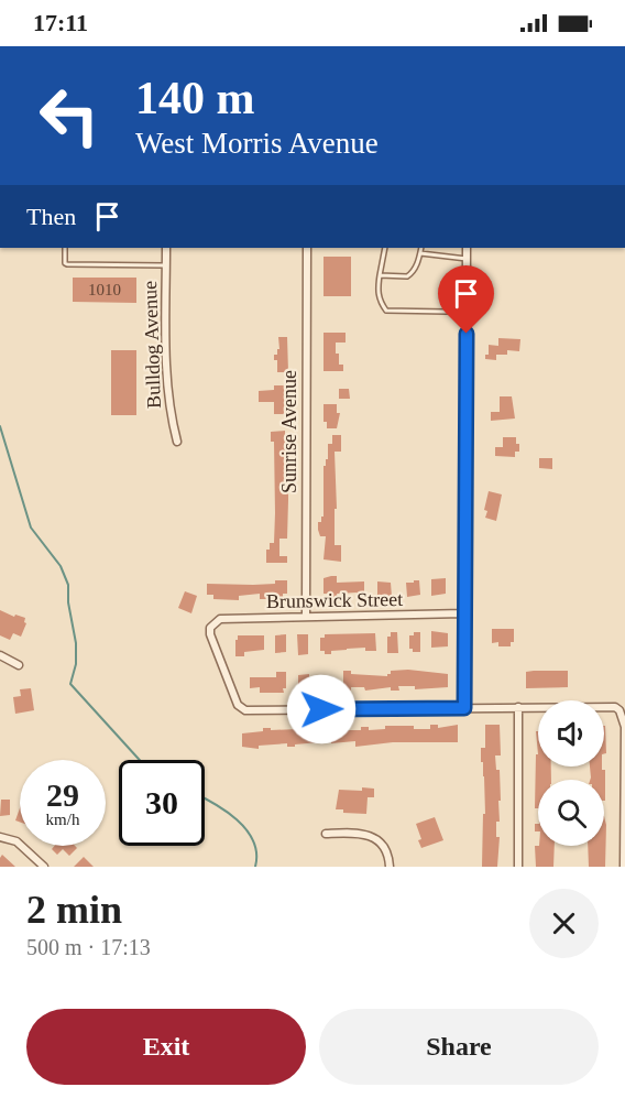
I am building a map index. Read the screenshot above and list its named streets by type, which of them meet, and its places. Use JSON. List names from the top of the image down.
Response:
{
  "streets": {
    "street": ["Bulldog Avenue", "Sunrise Avenue", "Brunswick Street"]
  },
  "crossings": [
    ["Sunrise Avenue", "Brunswick Street"]
  ],
  "house_numbers": ["1010"],
  "page": {
    "status": "17:11",
    "turn": ["140 m", "West Morris Avenue"],
    "then": "Then",
    "speed": "29 km/h",
    "limit": "30",
    "heading": ["2 min", "500 m · 17:13"],
    "buttons": ["Exit", "Share"]
  }
}
